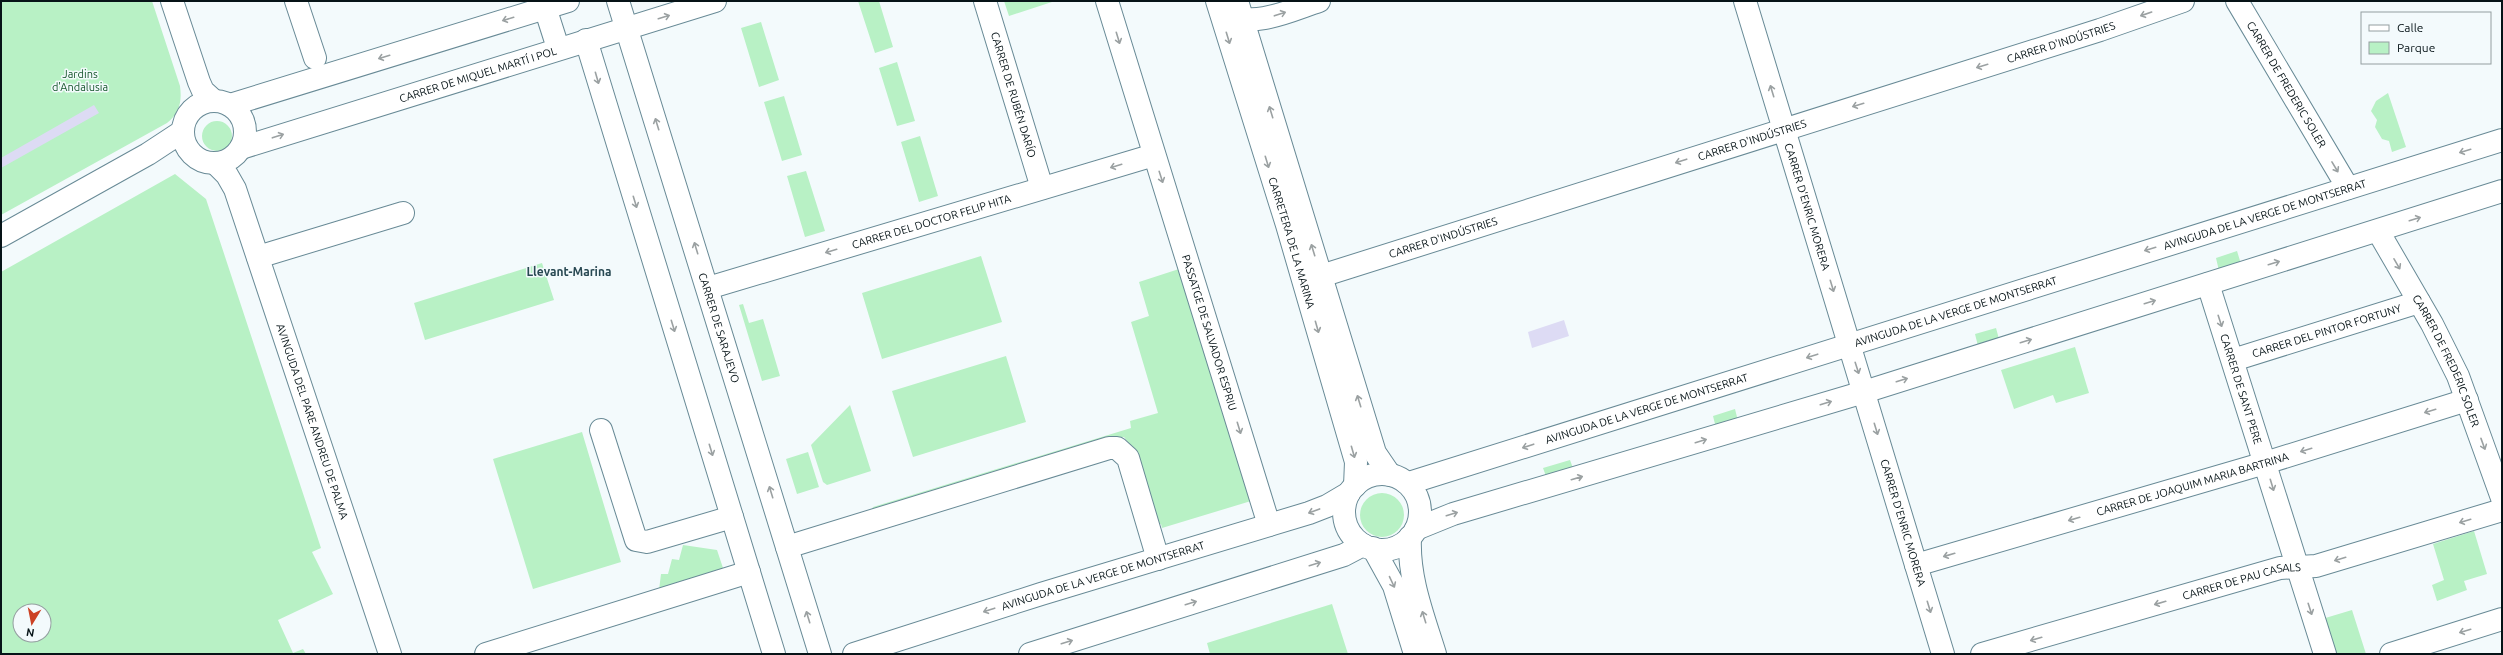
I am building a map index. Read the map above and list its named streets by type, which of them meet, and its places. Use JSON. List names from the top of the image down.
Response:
{
  "streets": {
    "street": [
      "CARRER D'INDÚSTRIES",
      "CARRER DE MIQUEL MARTÍ I POL",
      "CARRER DE FREDERIC SOLER",
      "CARRER DE RUBÉN DARÍO",
      "CARRER D'ENRIC MORERA",
      "AVINGUDA DE LA VERGE DE MONTSERRAT",
      "CARRER DEL DOCTOR FELIP HITA",
      "CARRETERA DE LA MARINA",
      "CARRER DE SARAJEVO",
      "CARRER DEL PINTOR FORTUNY",
      "PASSATGE DE SALVADOR ESPRIU",
      "CARRER DE SANT PERE",
      "AVINGUDA DEL PARE ANDREU DE PALMA",
      "CARRER DE JOAQUIM MARIA BARTRINA",
      "CARRER DE PAU CASALS"
    ]
  },
  "crossings": [
    ["CARRER D'INDÚSTRIES", "CARRER D'ENRIC MORERA"],
    ["CARRER D'INDÚSTRIES", "CARRETERA DE LA MARINA"],
    ["CARRER DE MIQUEL MARTÍ I POL", "CARRER DE SARAJEVO"],
    ["CARRER DE MIQUEL MARTÍ I POL", "AVINGUDA DEL PARE ANDREU DE PALMA"],
    ["CARRER DE FREDERIC SOLER", "AVINGUDA DE LA VERGE DE MONTSERRAT"],
    ["CARRER DE FREDERIC SOLER", "CARRER DEL PINTOR FORTUNY"],
    ["CARRER DE FREDERIC SOLER", "CARRER DE JOAQUIM MARIA BARTRINA"],
    ["CARRER DE RUBÉN DARÍO", "CARRER DEL DOCTOR FELIP HITA"],
    ["CARRER D'ENRIC MORERA", "AVINGUDA DE LA VERGE DE MONTSERRAT"],
    ["CARRER D'ENRIC MORERA", "CARRER DE JOAQUIM MARIA BARTRINA"],
    ["AVINGUDA DE LA VERGE DE MONTSERRAT", "CARRETERA DE LA MARINA"],
    ["AVINGUDA DE LA VERGE DE MONTSERRAT", "PASSATGE DE SALVADOR ESPRIU"],
    ["CARRER DEL DOCTOR FELIP HITA", "CARRER DE SARAJEVO"],
    ["CARRER DEL DOCTOR FELIP HITA", "PASSATGE DE SALVADOR ESPRIU"],
    ["CARRER DEL PINTOR FORTUNY", "CARRER DE SANT PERE"],
    ["CARRER DE SANT PERE", "CARRER DE JOAQUIM MARIA BARTRINA"],
    ["CARRER DE SANT PERE", "CARRER DE PAU CASALS"]
  ],
  "one_way": [
    "CARRER D'INDÚSTRIES",
    "CARRER DE FREDERIC SOLER",
    "CARRER DEL DOCTOR FELIP HITA",
    "PASSATGE DE SALVADOR ESPRIU",
    "CARRER DE SANT PERE",
    "CARRER DE PAU CASALS"
  ],
  "districts": ["Llevant-Marina"],
  "parks": ["Jardins d'Andalusia"],
  "legend": ["Calle", "Parque"],
  "north": "bottom"
}
